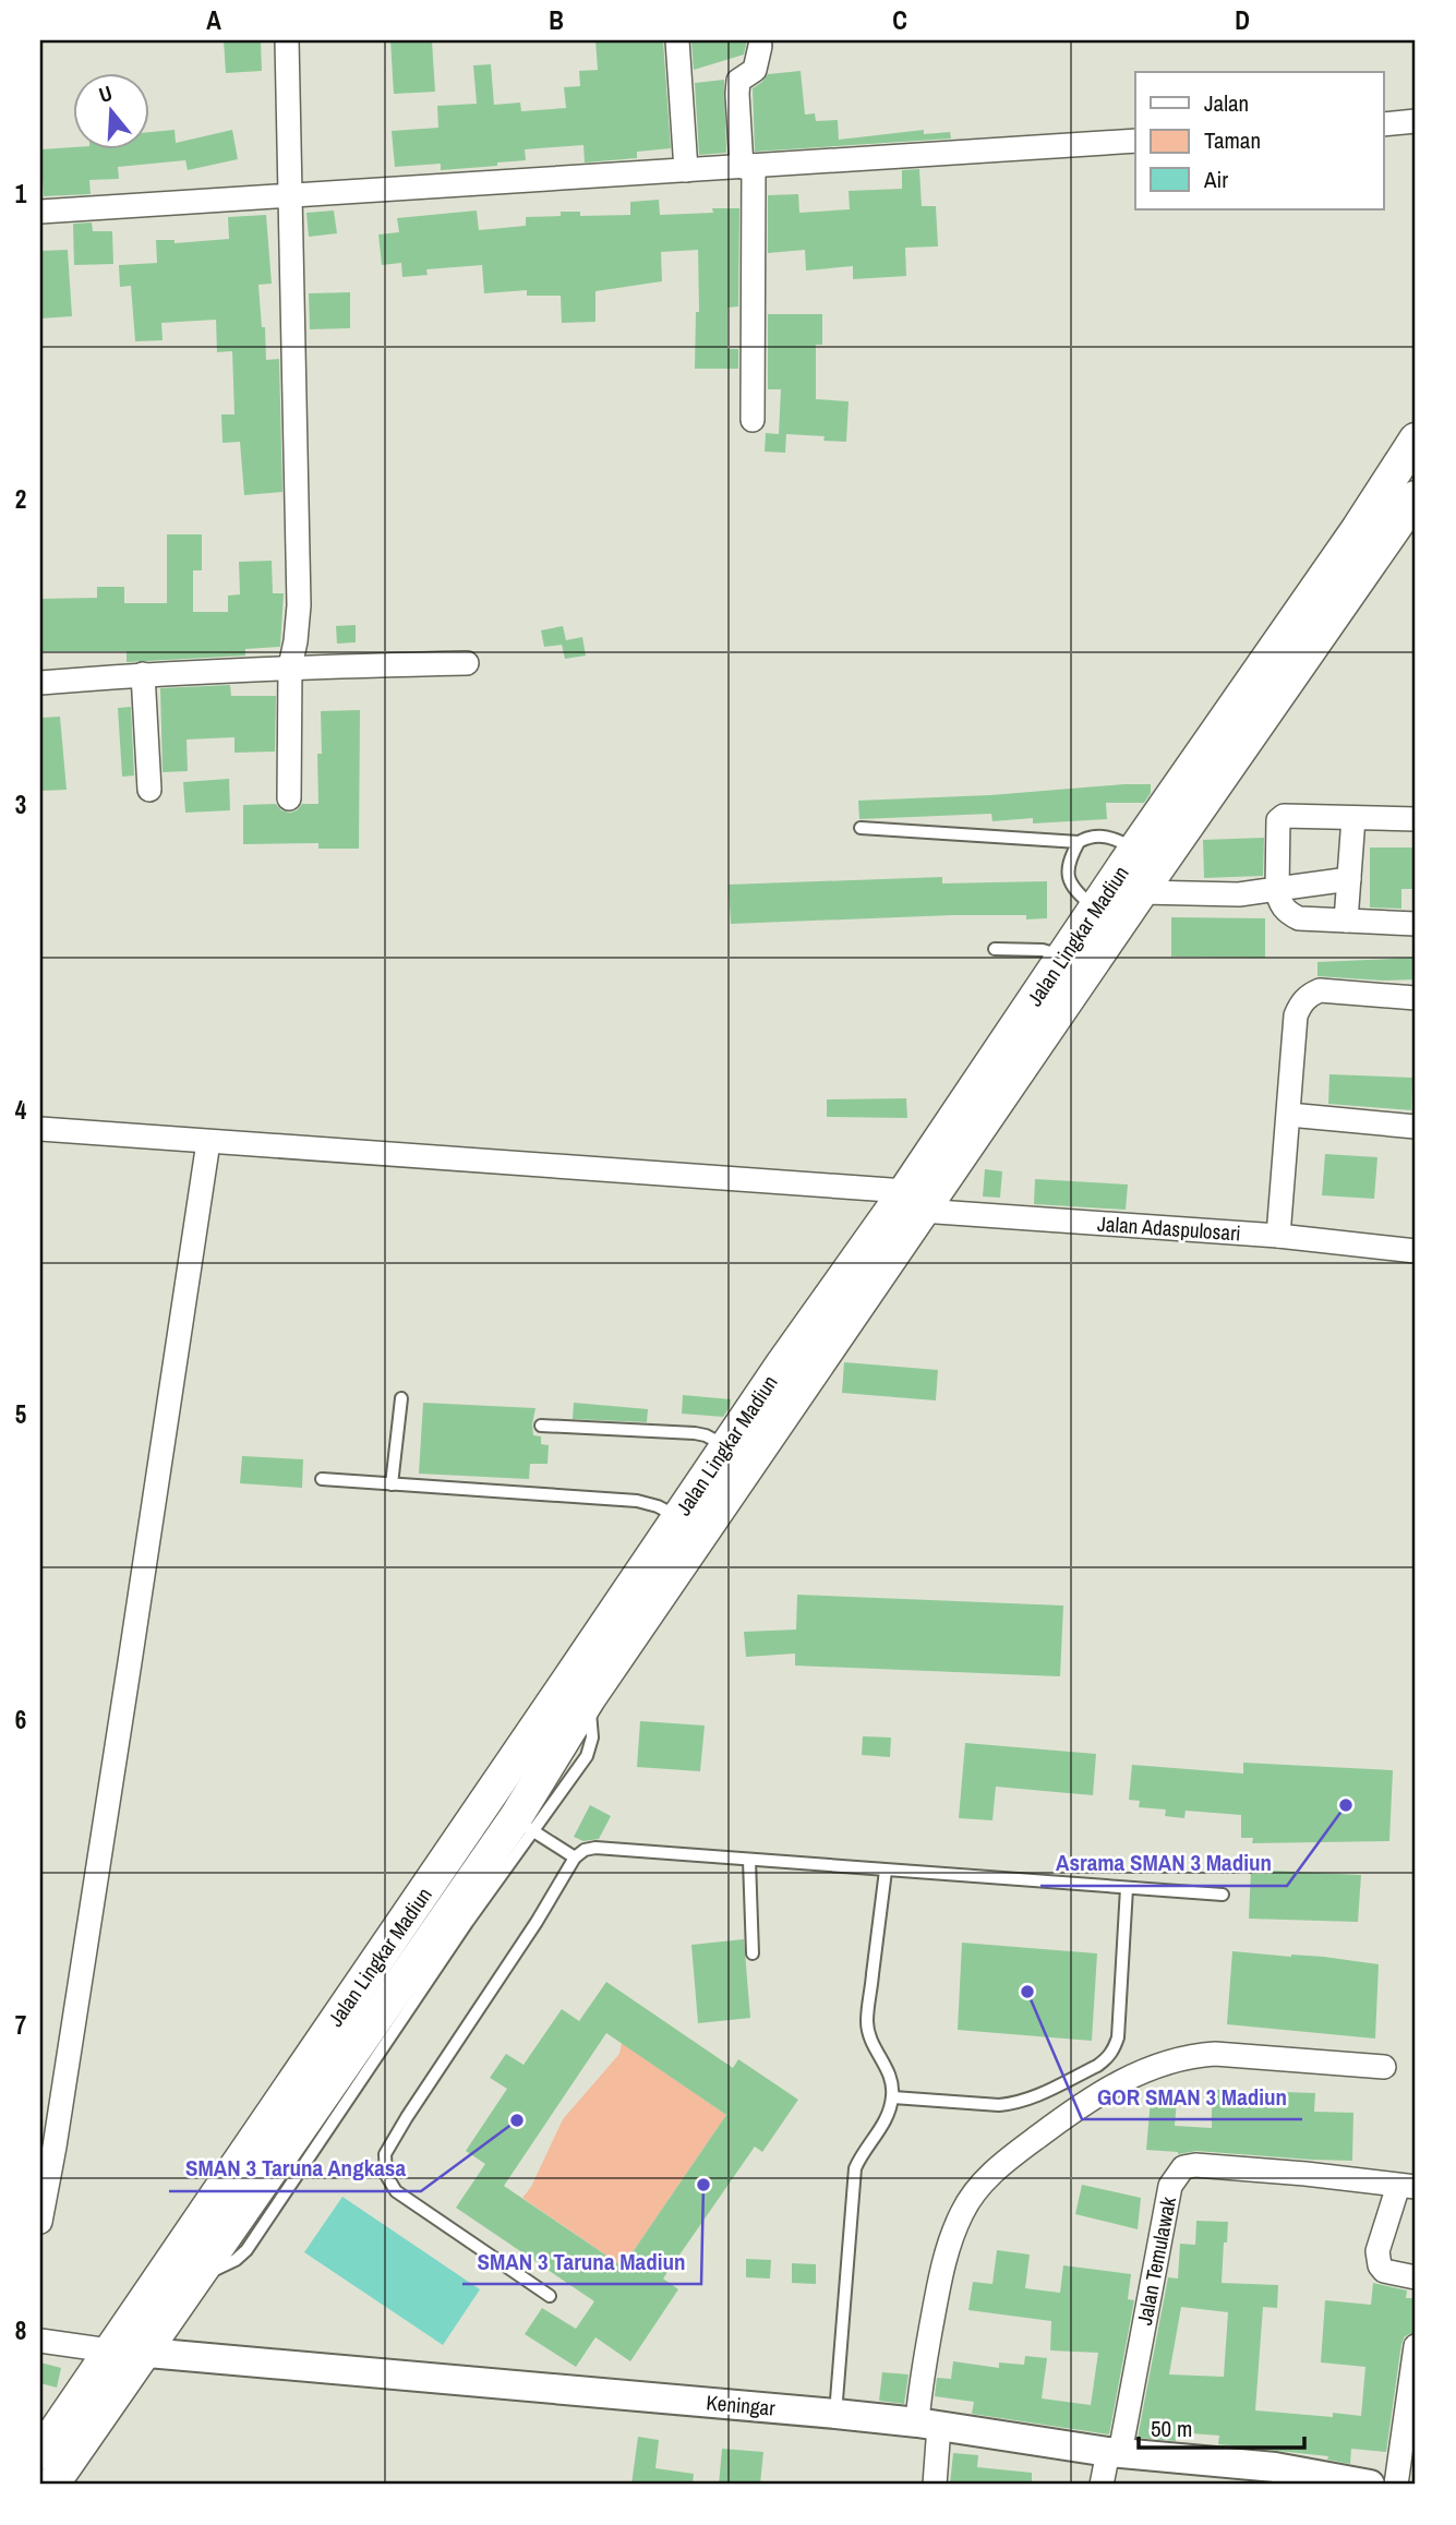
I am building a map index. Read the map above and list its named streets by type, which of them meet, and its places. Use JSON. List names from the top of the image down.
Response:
{
  "streets": {
    "main road": ["Jalan Lingkar Madiun"],
    "street": ["Jalan Adaspulosari", "Jalan Temulawak", "Keningar"]
  },
  "crossings": [
    ["Jalan Lingkar Madiun", "Jalan Adaspulosari"],
    ["Jalan Lingkar Madiun", "Keningar"],
    ["Jalan Temulawak", "Keningar"]
  ],
  "places": [
    "Asrama SMAN 3 Madiun",
    "GOR SMAN 3 Madiun",
    "SMAN 3 Taruna Angkasa",
    "SMAN 3 Taruna Madiun"
  ],
  "legend": ["Jalan", "Taman", "Air"],
  "scale_bar": "50 m",
  "north": "top",
  "grid": {
    "columns": [
      "A",
      "B",
      "C",
      "D"
    ],
    "rows": [
      "1",
      "2",
      "3",
      "4",
      "5",
      "6",
      "7",
      "8"
    ]
  }
}
